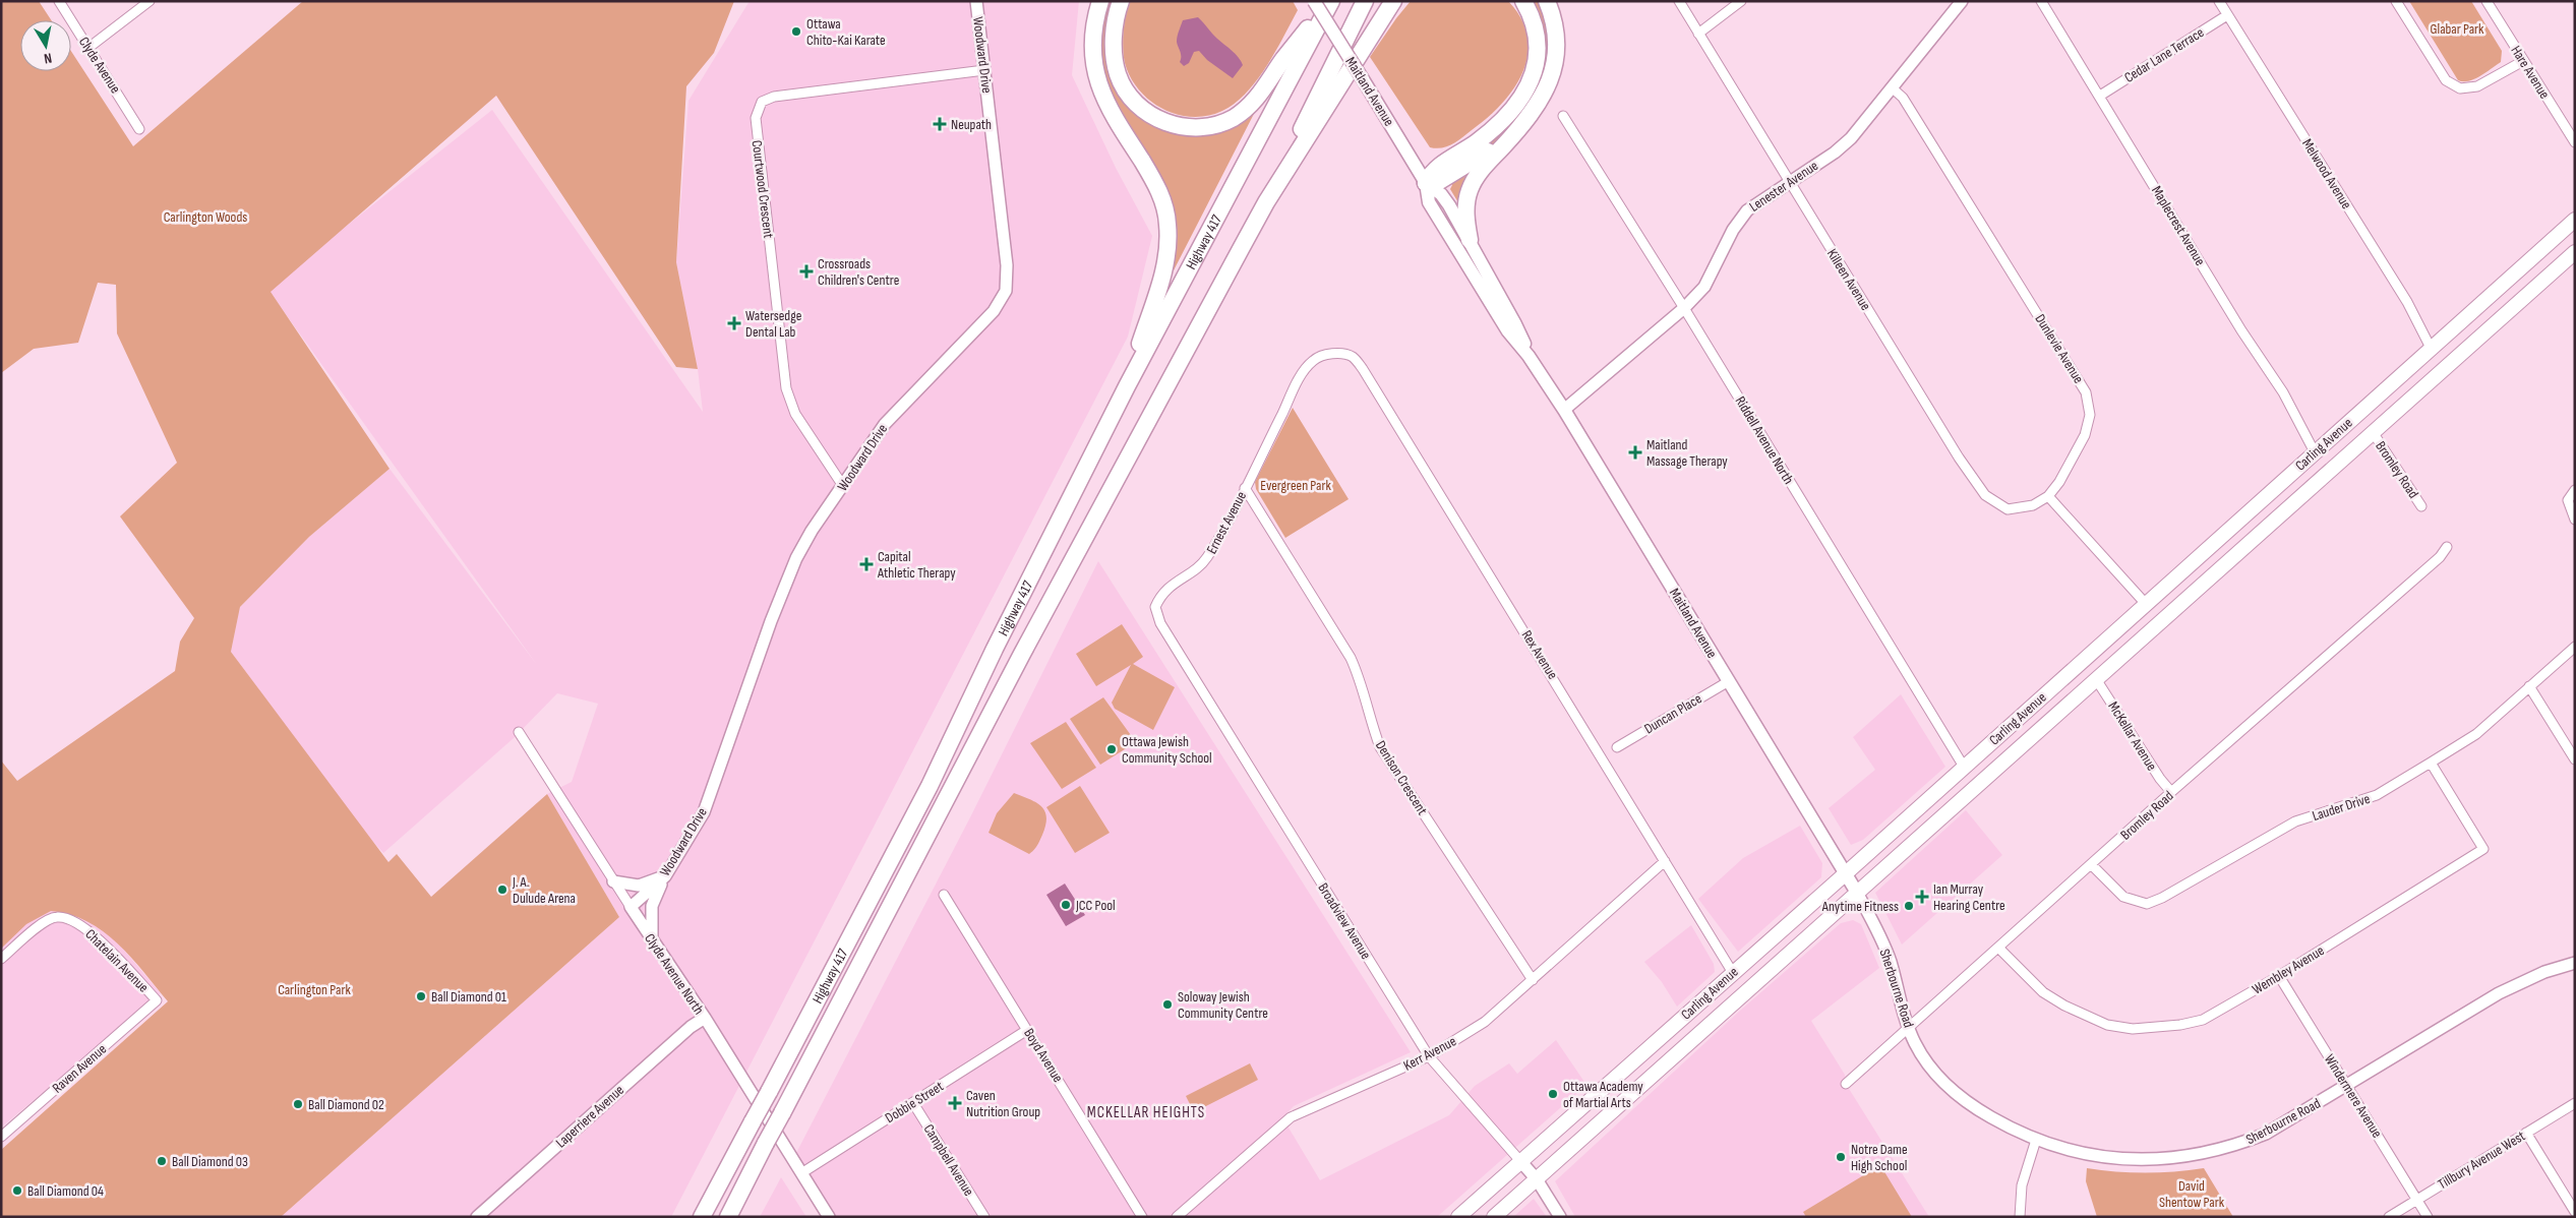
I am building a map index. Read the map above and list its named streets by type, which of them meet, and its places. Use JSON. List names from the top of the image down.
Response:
{
  "streets": {
    "highway": ["Highway 417"],
    "main road": ["Maitland Avenue", "Carling Avenue"],
    "street": [
      "Woodward Drive",
      "Cedar Lane Terrace",
      "Clyde Avenue",
      "Hare Avenue",
      "Melwood Avenue",
      "Lenester Avenue",
      "Courtwood Crescent",
      "Maplecrest Avenue",
      "Killeen Avenue",
      "Dunlevie Avenue",
      "Riddell Avenue North",
      "Bromley Road",
      "Ernest Avenue",
      "Rex Avenue",
      "Duncan Place",
      "McKellar Avenue",
      "Denison Crescent",
      "Lauder Drive",
      "Broadview Avenue",
      "Chatelain Avenue",
      "Wembley Avenue",
      "Clyde Avenue North",
      "Sherbourne Road",
      "Kerr Avenue",
      "Boyd Avenue",
      "Raven Avenue",
      "Windermere Avenue",
      "Dobbie Street",
      "Laperriere Avenue",
      "Campbell Avenue",
      "Tillbury Avenue West"
    ]
  },
  "crossings": [
    ["Woodward Drive", "Courtwood Crescent"],
    ["Woodward Drive", "Clyde Avenue North"],
    ["Cedar Lane Terrace", "Melwood Avenue"],
    ["Cedar Lane Terrace", "Maplecrest Avenue"],
    ["Maitland Avenue", "Lenester Avenue"],
    ["Maitland Avenue", "Carling Avenue"],
    ["Maitland Avenue", "Duncan Place"],
    ["Maitland Avenue", "Sherbourne Road"],
    ["Melwood Avenue", "Carling Avenue"],
    ["Lenester Avenue", "Killeen Avenue"],
    ["Lenester Avenue", "Dunlevie Avenue"],
    ["Lenester Avenue", "Riddell Avenue North"],
    ["Maplecrest Avenue", "Carling Avenue"],
    ["Killeen Avenue", "Dunlevie Avenue"],
    ["Riddell Avenue North", "Carling Avenue"],
    ["Carling Avenue", "Bromley Road"],
    ["Carling Avenue", "Rex Avenue"],
    ["Carling Avenue", "McKellar Avenue"],
    ["Carling Avenue", "Broadview Avenue"],
    ["Carling Avenue", "Sherbourne Road"],
    ["Bromley Road", "McKellar Avenue"],
    ["Bromley Road", "Lauder Drive"],
    ["Bromley Road", "Wembley Avenue"],
    ["Bromley Road", "Sherbourne Road"],
    ["Ernest Avenue", "Rex Avenue"],
    ["Ernest Avenue", "Denison Crescent"],
    ["Ernest Avenue", "Broadview Avenue"],
    ["Rex Avenue", "Kerr Avenue"],
    ["Denison Crescent", "Kerr Avenue"],
    ["Lauder Drive", "Wembley Avenue"],
    ["Broadview Avenue", "Kerr Avenue"],
    ["Chatelain Avenue", "Raven Avenue"],
    ["Wembley Avenue", "Windermere Avenue"],
    ["Clyde Avenue North", "Dobbie Street"],
    ["Clyde Avenue North", "Laperriere Avenue"],
    ["Sherbourne Road", "Windermere Avenue"],
    ["Boyd Avenue", "Dobbie Street"],
    ["Windermere Avenue", "Tillbury Avenue West"],
    ["Dobbie Street", "Campbell Avenue"]
  ],
  "districts": ["MCKELLAR HEIGHTS"],
  "parks": [
    "Glabar Park",
    "Carlington Woods",
    "Evergreen Park",
    "Carlington Park",
    "David Shentow Park"
  ],
  "places": {
    "other": [
      "Ottawa Chito-Kai Karate",
      "Ottawa Jewish Community School",
      "J. A. Dulude Arena",
      "JCC Pool",
      "Anytime Fitness",
      "Ball Diamond 01",
      "Soloway Jewish Community Centre",
      "Ottawa Academy of Martial Arts",
      "Ball Diamond 02",
      "Notre Dame High School",
      "Ball Diamond 03",
      "Ball Diamond 04"
    ],
    "health": [
      "Neupath",
      "Crossroads Children's Centre",
      "Watersedge Dental Lab",
      "Maitland Massage Therapy",
      "Capital Athletic Therapy",
      "Ian Murray Hearing Centre",
      "Caven Nutrition Group"
    ]
  },
  "north": "bottom"
}
